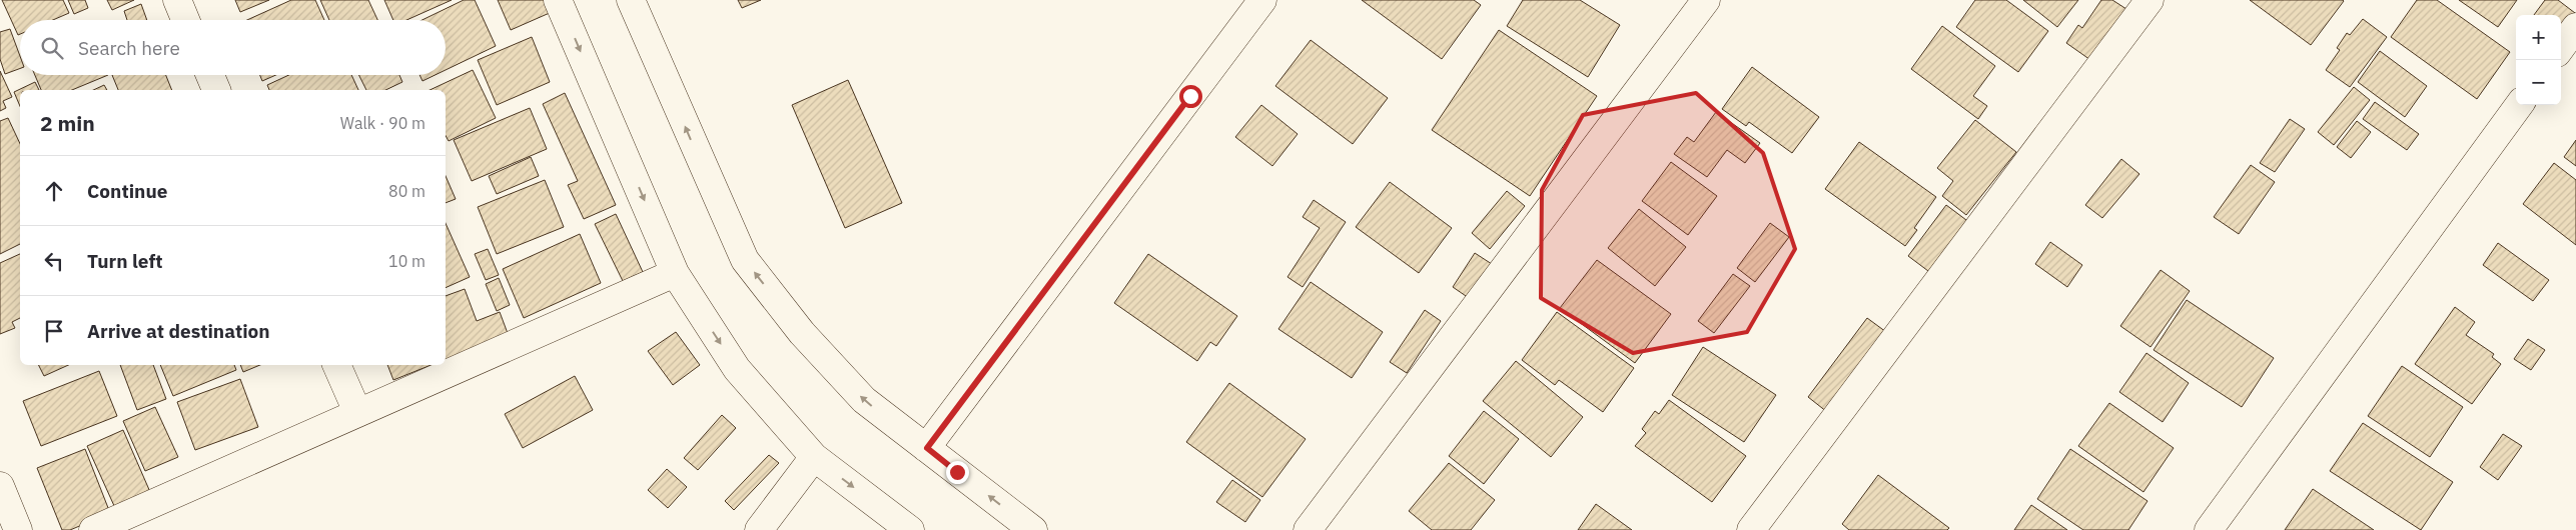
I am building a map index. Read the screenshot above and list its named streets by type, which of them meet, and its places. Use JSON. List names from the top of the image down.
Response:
{
  "page": {
    "map_buttons": ["+", "−"],
    "search": "Search here",
    "heading": ["2 min", "Walk · 90 m"],
    "list": [
      ["Continue", "80 m"],
      ["Turn left", "10 m"],
      "Arrive at destination"
    ]
  }
}
